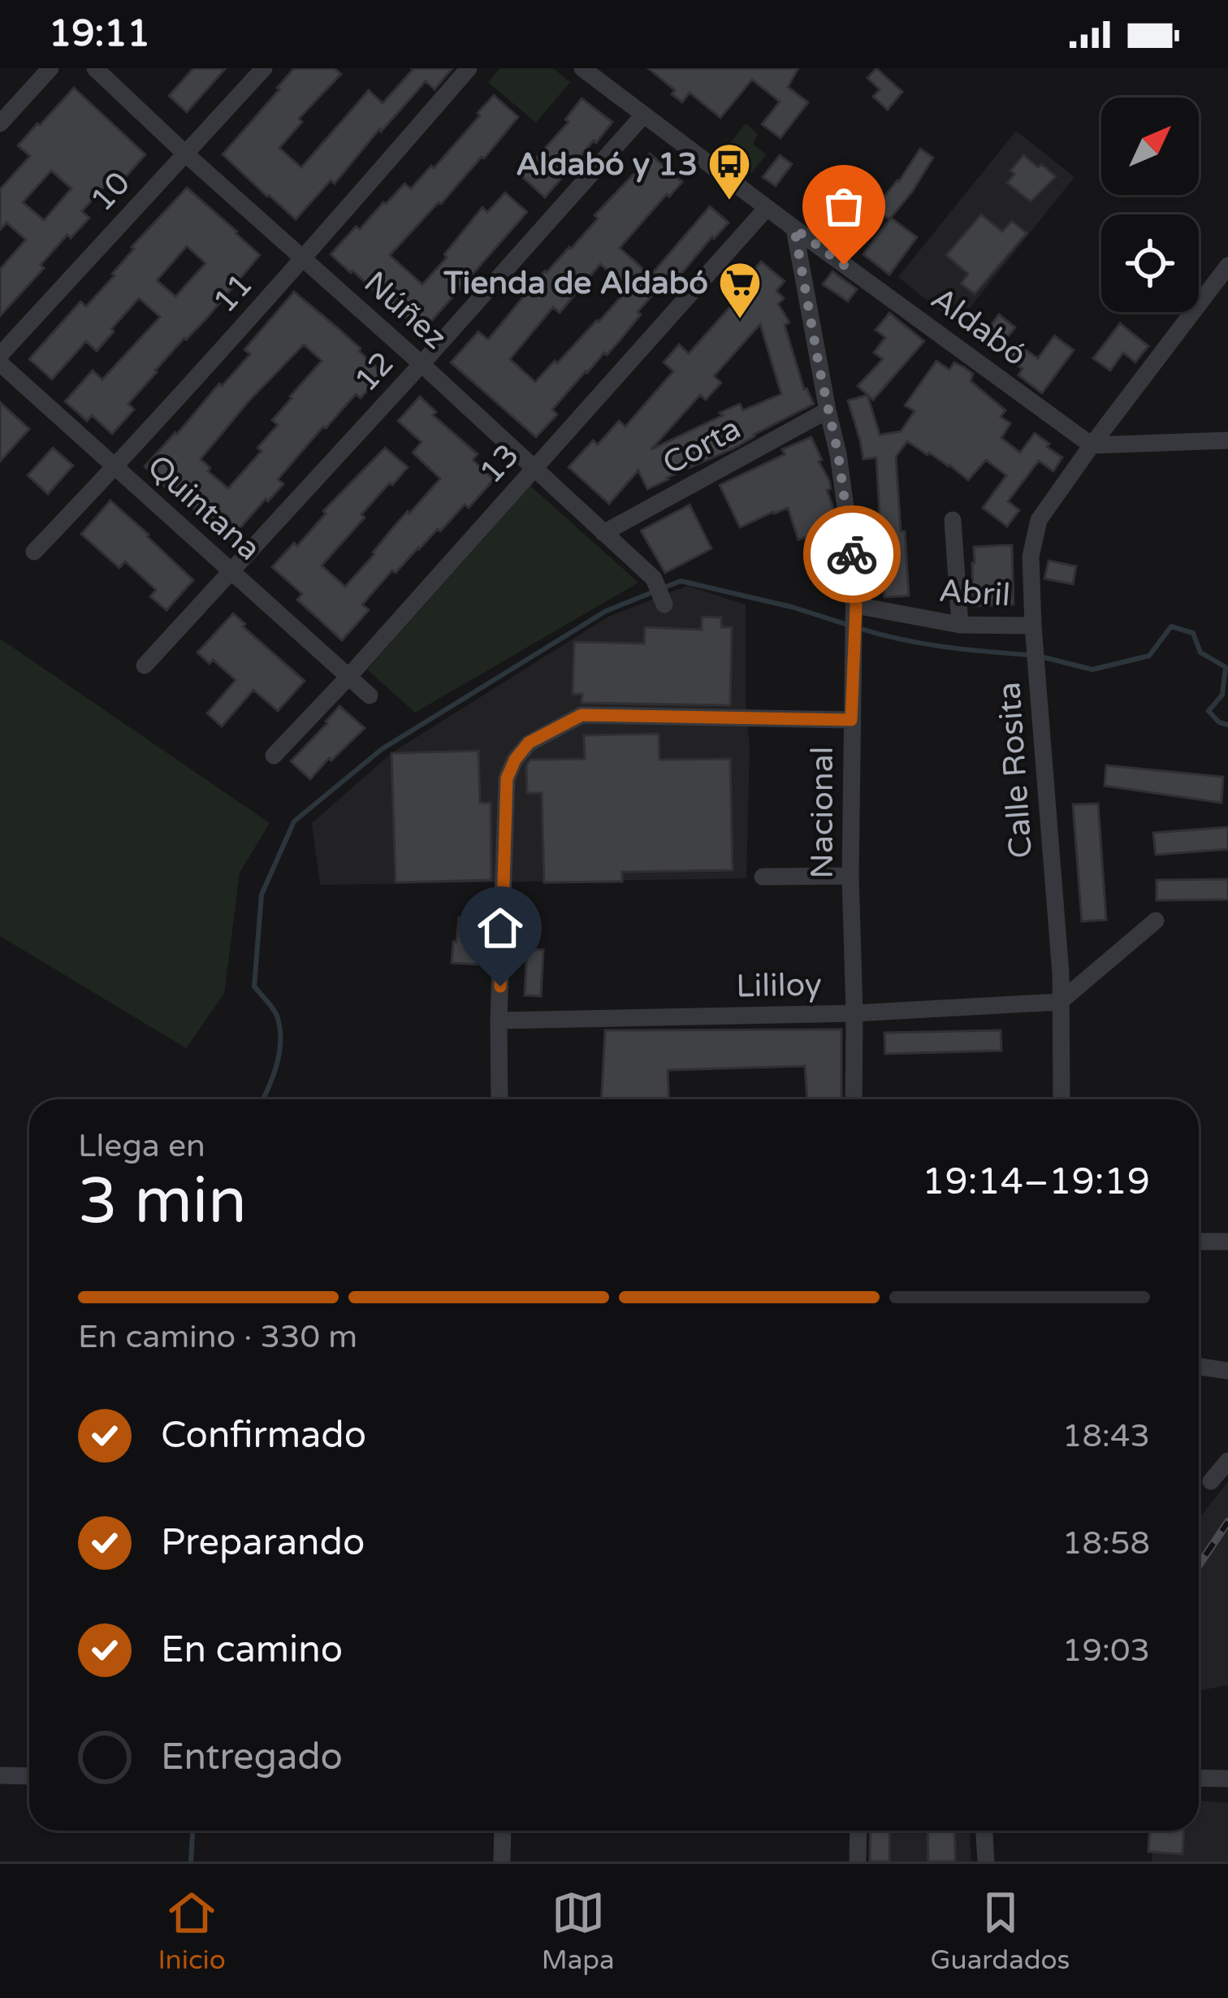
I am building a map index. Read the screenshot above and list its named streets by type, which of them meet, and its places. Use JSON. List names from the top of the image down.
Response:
{
  "streets": {
    "street": [
      "10",
      "11",
      "Núñez",
      "Aldabó",
      "12",
      "Corta",
      "13",
      "Quintana",
      "Abril",
      "Calle Rosita",
      "Nacional",
      "Lililoy"
    ]
  },
  "crossings": [
    ["10", "Núñez"],
    ["11", "Núñez"],
    ["11", "Quintana"],
    ["Núñez", "12"],
    ["Núñez", "Corta"],
    ["Núñez", "13"],
    ["Aldabó", "12"],
    ["Aldabó", "13"],
    ["Aldabó", "Calle Rosita"],
    ["Aldabó", "Nacional"],
    ["12", "Quintana"],
    ["Corta", "Nacional"],
    ["13", "Quintana"],
    ["Abril", "Calle Rosita"],
    ["Abril", "Nacional"],
    ["Calle Rosita", "Lililoy"],
    ["Nacional", "Lililoy"]
  ],
  "places": {
    "bus stop": ["Aldabó y 13"],
    "supermarket": ["Tienda de Aldabó"]
  },
  "north": "top right",
  "page": {
    "status": "19:11",
    "heading": ["3 min", "Llega en", "19:14–19:19"],
    "bar": "En camino · 330 m",
    "list": [
      ["Confirmado", "18:43"],
      ["Preparando", "18:58"],
      ["En camino", "19:03"],
      "Entregado"
    ],
    "tabs": ["Inicio", "Mapa", "Guardados"]
  }
}
